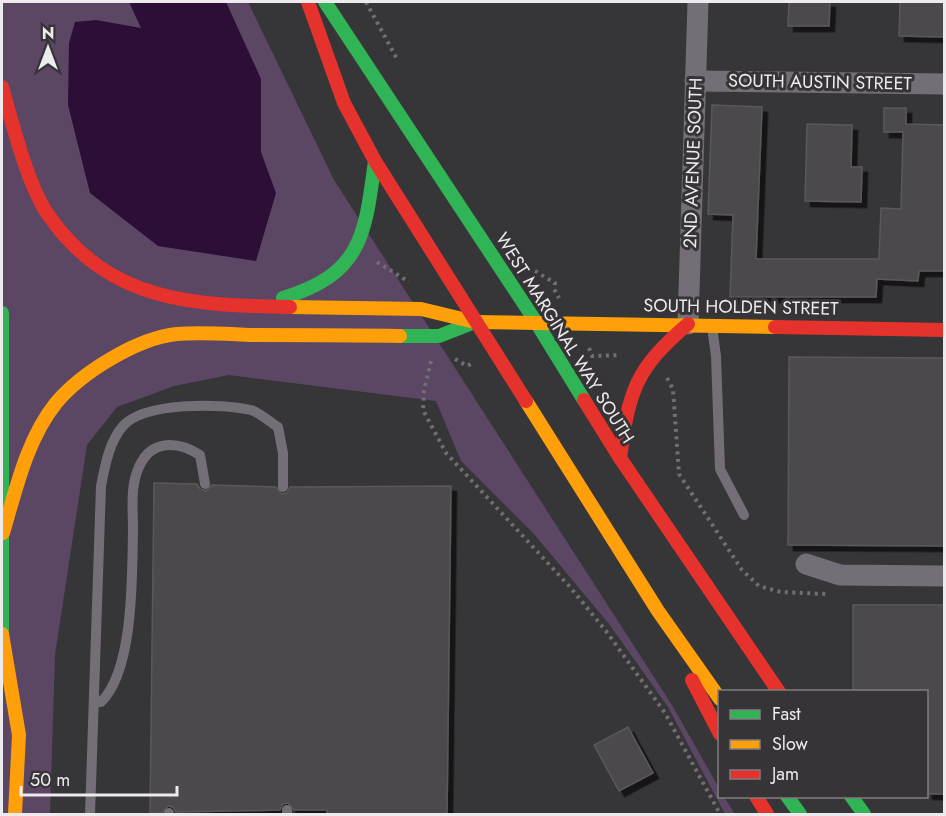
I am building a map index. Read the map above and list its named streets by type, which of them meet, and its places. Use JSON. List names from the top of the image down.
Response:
{
  "streets": {
    "main road": ["SOUTH HOLDEN STREET", "WEST MARGINAL WAY SOUTH"],
    "street": ["SOUTH AUSTIN STREET", "2ND AVENUE SOUTH"]
  },
  "crossings": [
    ["SOUTH AUSTIN STREET", "2ND AVENUE SOUTH"],
    ["2ND AVENUE SOUTH", "SOUTH HOLDEN STREET"],
    ["SOUTH HOLDEN STREET", "WEST MARGINAL WAY SOUTH"]
  ],
  "legend": ["Fast", "Slow", "Jam"],
  "scale_bar": "50 m",
  "north": "top"
}
